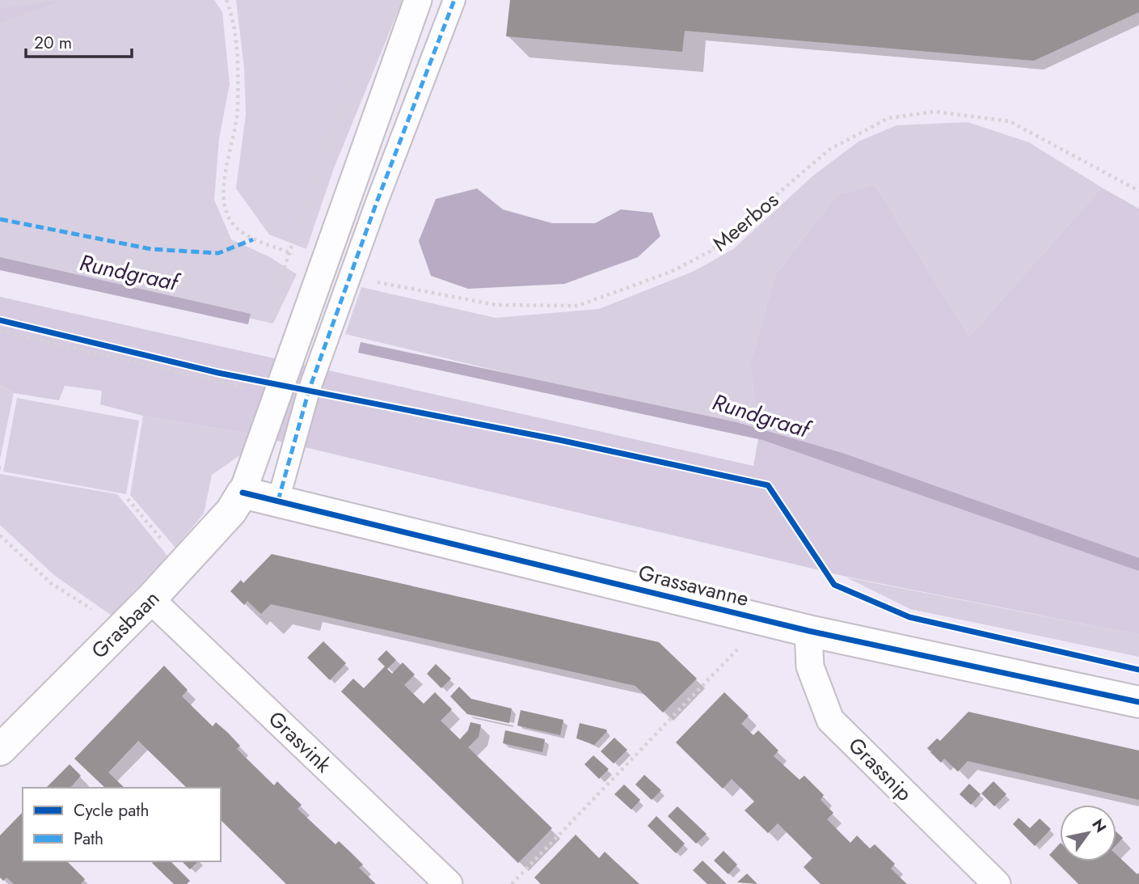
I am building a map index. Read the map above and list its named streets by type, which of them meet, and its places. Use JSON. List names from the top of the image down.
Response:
{
  "streets": {
    "street": [
      "Grassavanne",
      "Grasbaan",
      "Grasvink",
      "Grassnip"
    ],
    "path": ["Meerbos"]
  },
  "crossings": [
    ["Grassavanne", "Grasbaan"],
    ["Grassavanne", "Grassnip"],
    ["Grasbaan", "Grasvink"]
  ],
  "water": ["Rundgraaf"],
  "legend": ["Cycle path", "Path"],
  "scale_bar": "20 m",
  "north": "top right"
}
